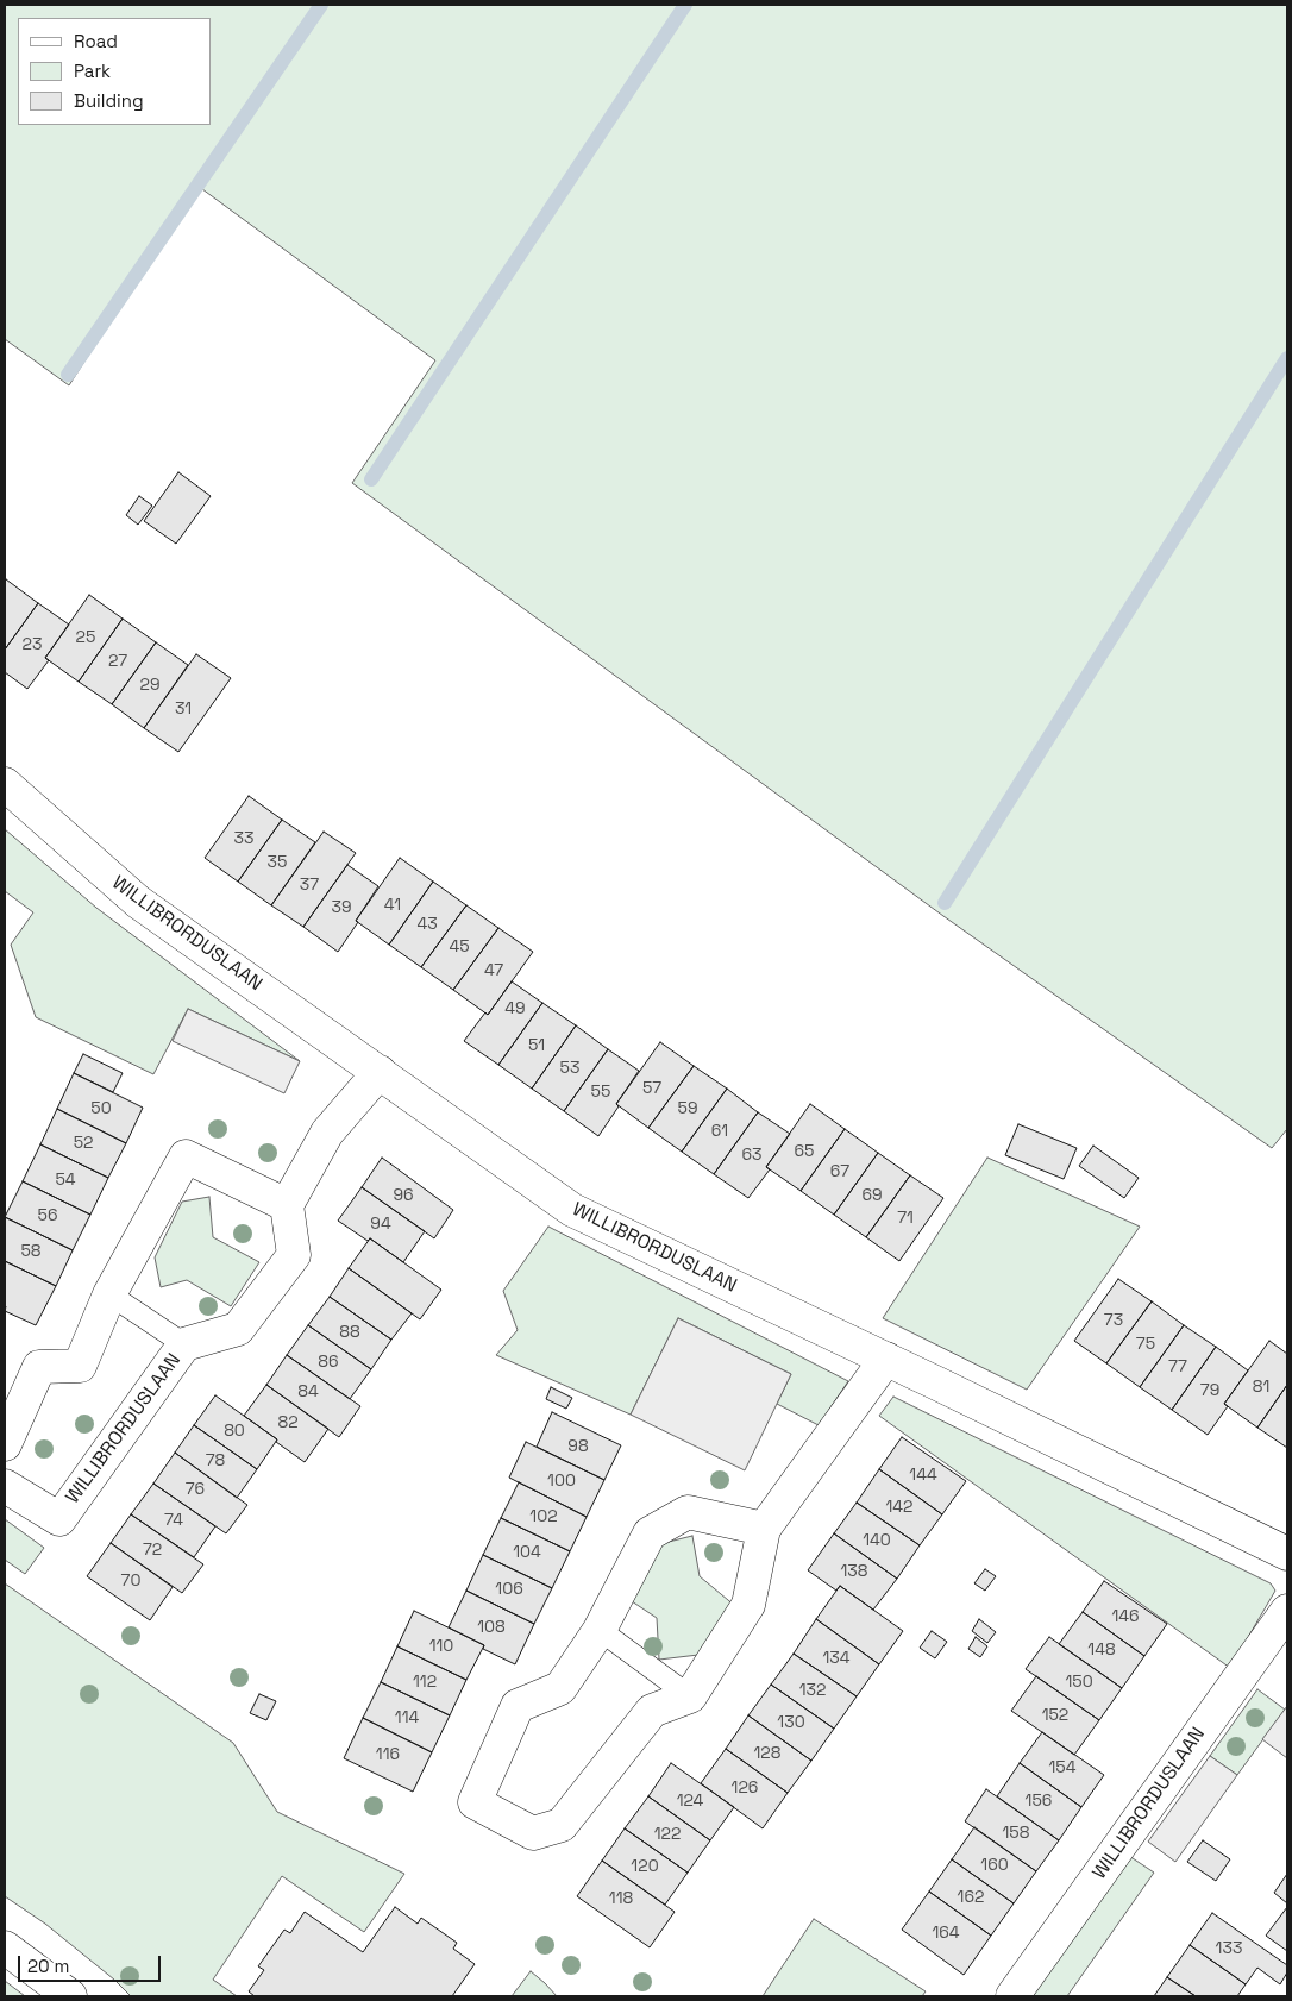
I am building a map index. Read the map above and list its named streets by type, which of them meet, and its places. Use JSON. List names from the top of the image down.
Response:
{
  "streets": {
    "street": ["WILLIBRORDUSLAAN"]
  },
  "house_numbers": [
    "25",
    "23",
    "27",
    "29",
    "31",
    "33",
    "35",
    "37",
    "41",
    "39",
    "43",
    "45",
    "47",
    "49",
    "51",
    "53",
    "57",
    "55",
    "50",
    "59",
    "61",
    "52",
    "65",
    "63",
    "67",
    "54",
    "96",
    "69",
    "56",
    "71",
    "94",
    "58",
    "73",
    "88",
    "75",
    "86",
    "77",
    "81",
    "79",
    "84",
    "82",
    "80",
    "98",
    "78",
    "144",
    "100",
    "76",
    "142",
    "102",
    "74",
    "140",
    "72",
    "104",
    "138",
    "70",
    "106",
    "146",
    "108",
    "110",
    "148",
    "134",
    "112",
    "150",
    "132",
    "152",
    "114",
    "130",
    "128",
    "116",
    "154",
    "126",
    "124",
    "156",
    "158",
    "122",
    "160",
    "120",
    "162",
    "118",
    "164",
    "133"
  ],
  "legend": ["Road", "Park", "Building"],
  "scale_bar": "20 m"
}
